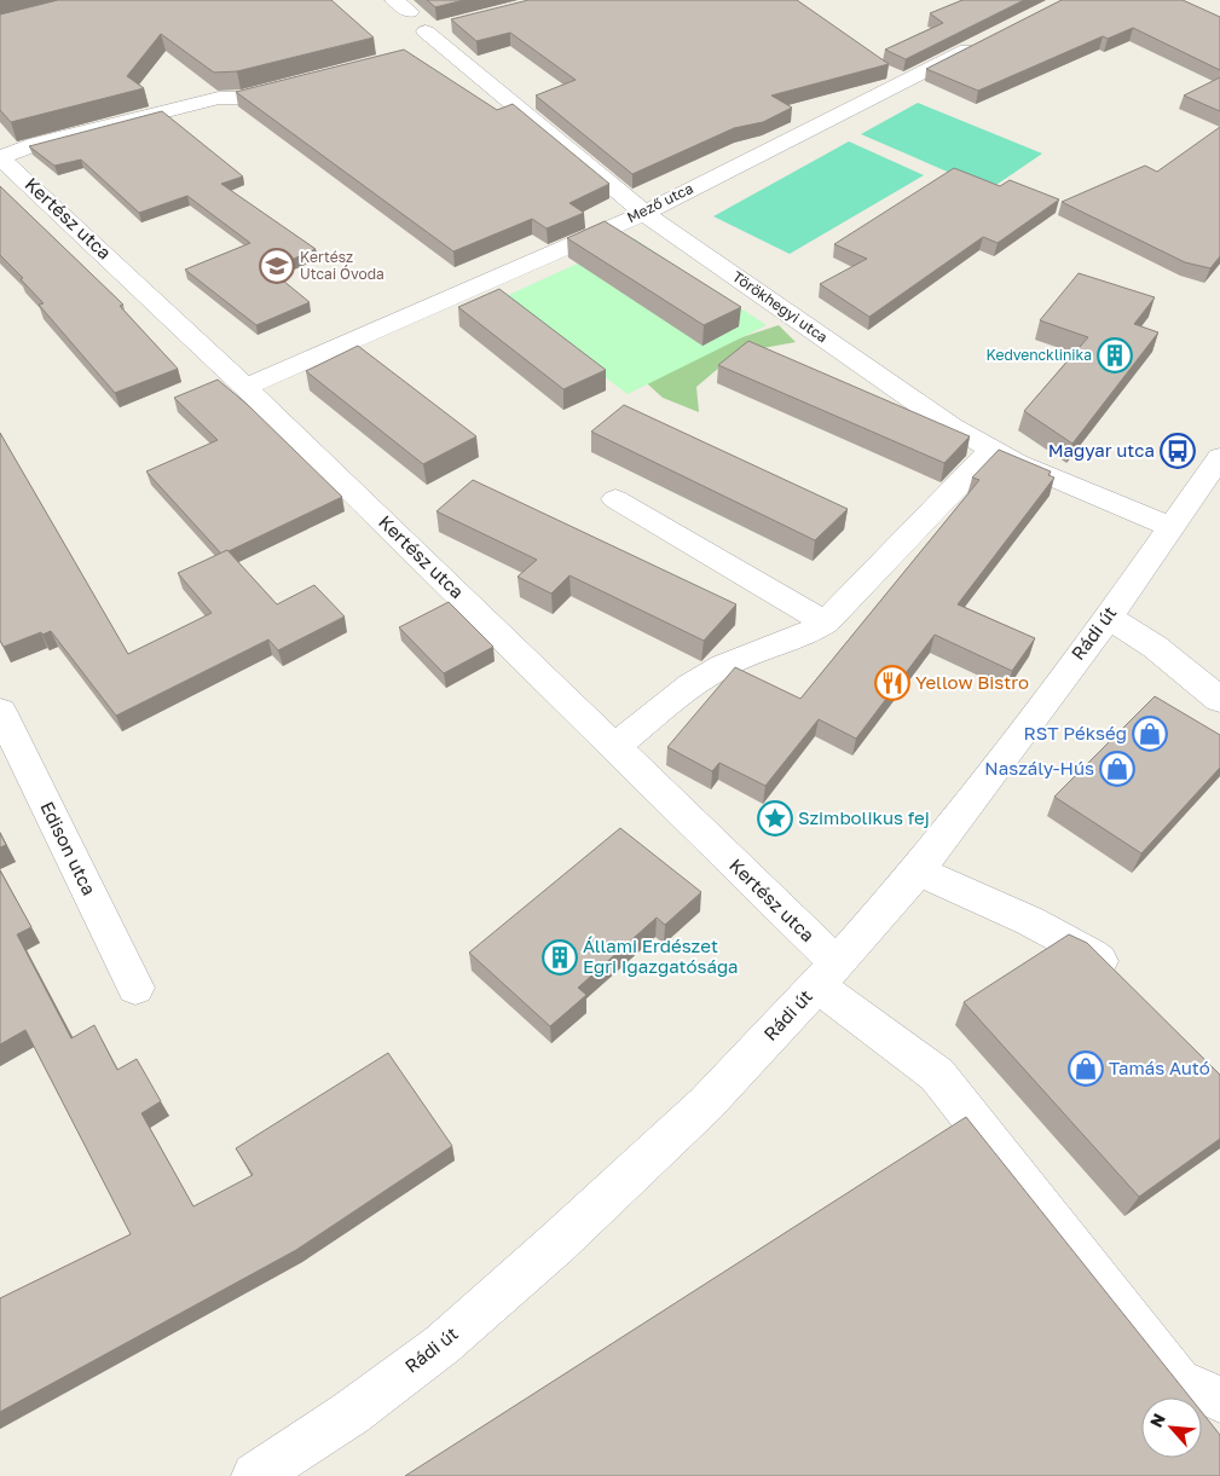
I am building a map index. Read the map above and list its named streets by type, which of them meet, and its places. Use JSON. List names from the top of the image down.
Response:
{
  "streets": {
    "street": [
      "Mező utca",
      "Kertész utca",
      "Törökhegyi utca",
      "Rádi út",
      "Edison utca"
    ]
  },
  "crossings": [
    ["Mező utca", "Kertész utca"],
    ["Mező utca", "Törökhegyi utca"],
    ["Kertész utca", "Rádi út"],
    ["Törökhegyi utca", "Rádi út"]
  ],
  "places": {
    "school or university": ["Kertész Utcai Óvoda"],
    "building": ["Kedvencklinika", "Állami Erdészet Egri Igazgatósága"],
    "bus stop": ["Magyar utca"],
    "restaurant": ["Yellow Bistro"],
    "shop": ["RST Pékség", "Naszály-Hús", "Tamás Autó"],
    "place": ["Szimbolikus fej"]
  },
  "north": "top left"
}
